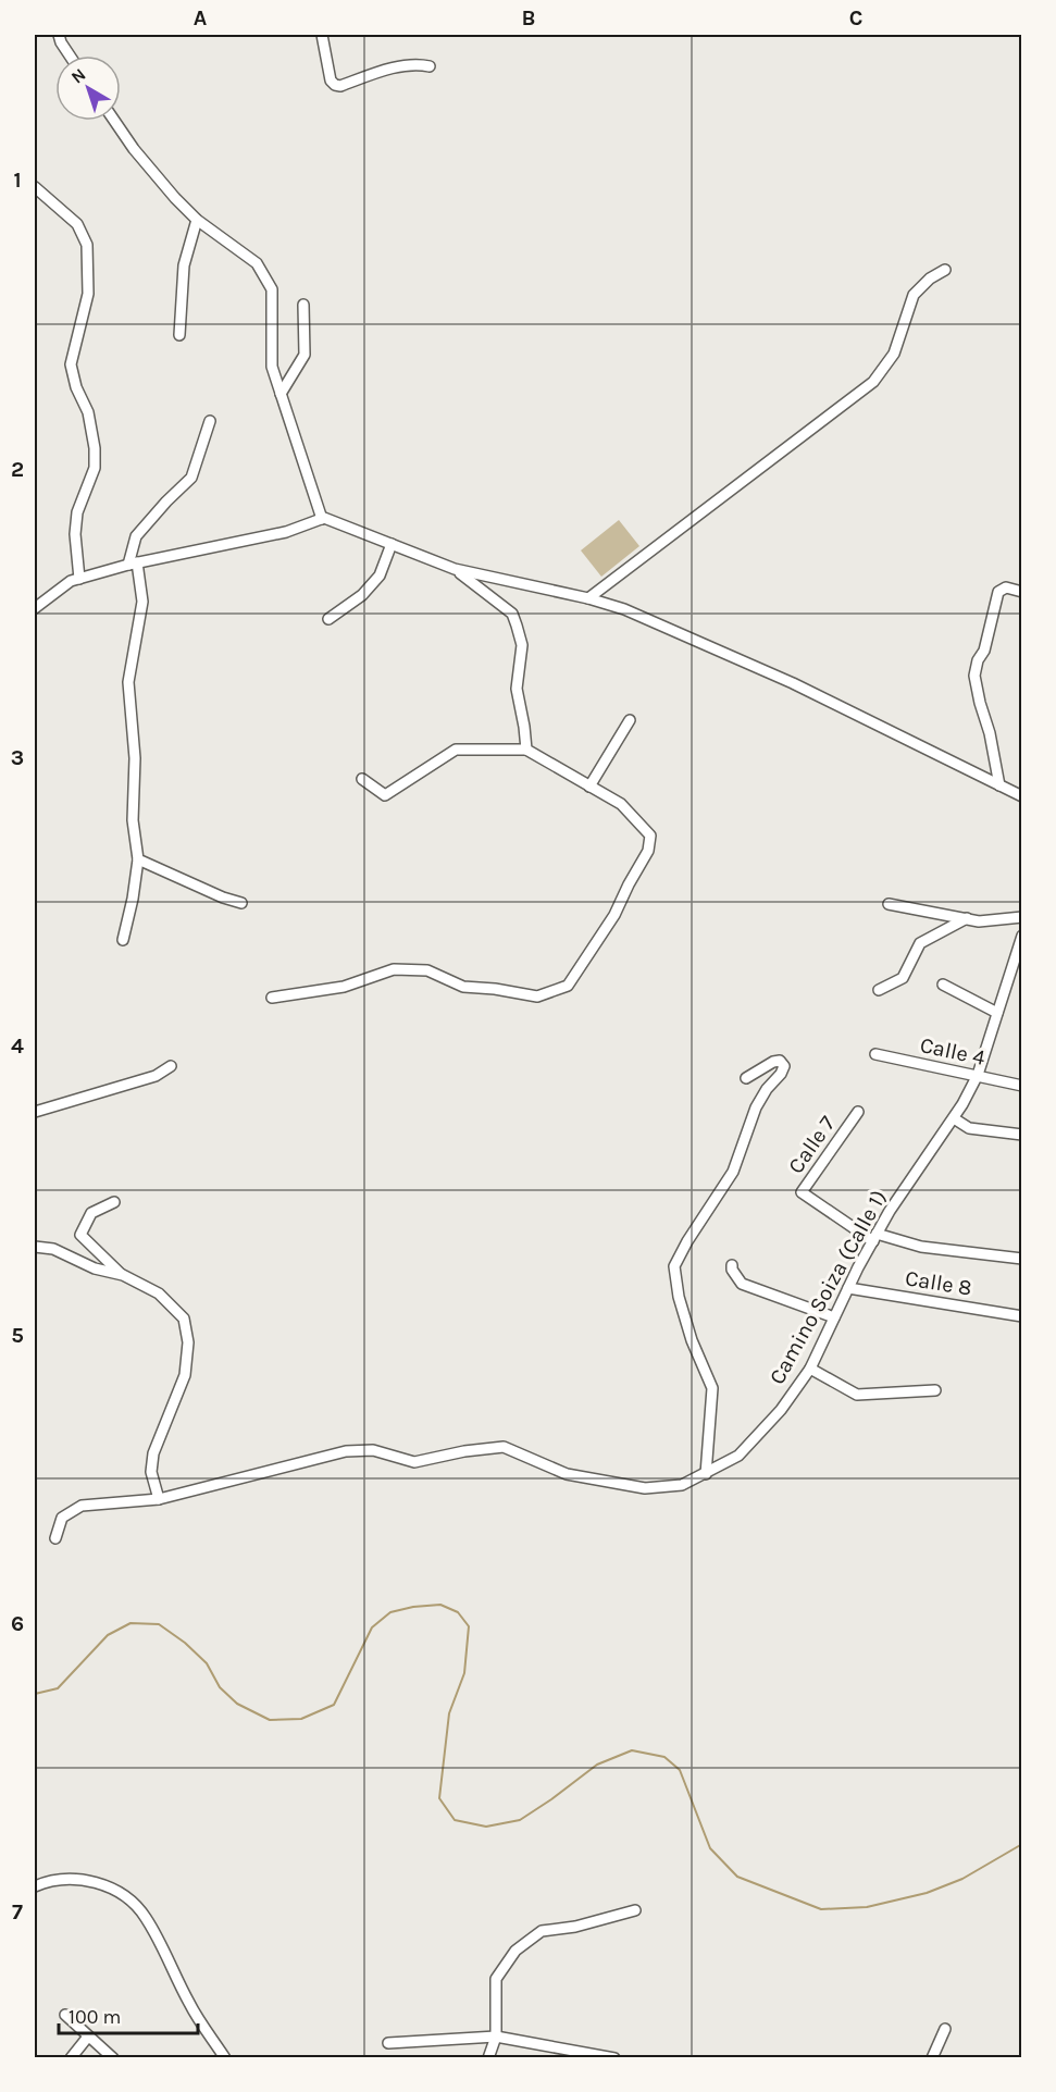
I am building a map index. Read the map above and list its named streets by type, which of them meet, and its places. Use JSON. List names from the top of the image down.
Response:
{
  "streets": {
    "street": [
      "Calle 4",
      "Calle 7",
      "Calle 8",
      "Camino Soiza (Calle 1)"
    ]
  },
  "crossings": [
    ["Calle 4", "Camino Soiza (Calle 1)"],
    ["Calle 7", "Camino Soiza (Calle 1)"],
    ["Calle 8", "Camino Soiza (Calle 1)"]
  ],
  "scale_bar": "100 m",
  "north": "top left",
  "grid": {
    "columns": ["A", "B", "C"],
    "rows": [
      "1",
      "2",
      "3",
      "4",
      "5",
      "6",
      "7"
    ]
  }
}
